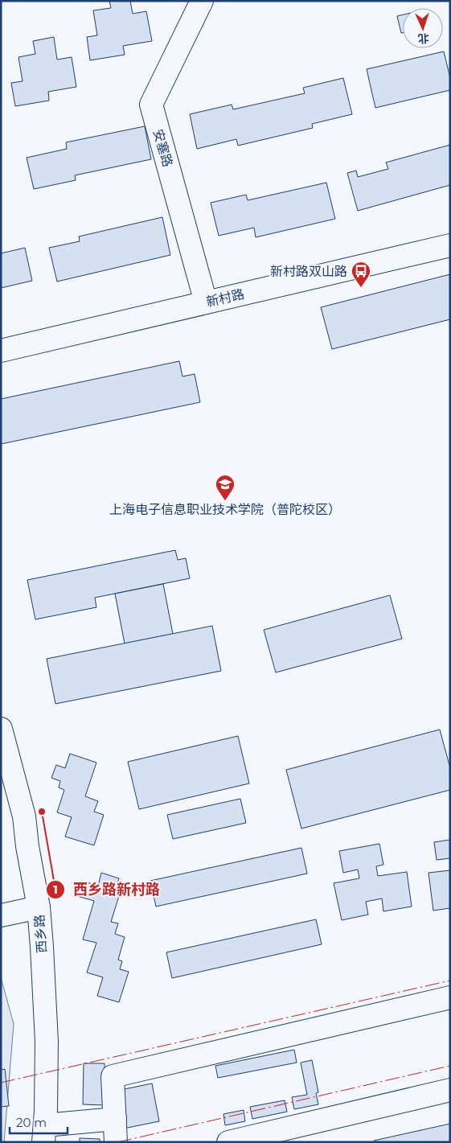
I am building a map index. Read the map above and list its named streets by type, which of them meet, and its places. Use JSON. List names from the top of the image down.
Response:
{
  "streets": {
    "street": ["安塞路", "新村路", "西乡路"]
  },
  "crossings": [
    ["安塞路", "新村路"]
  ],
  "places": {
    "bus stop": ["新村路双山路"],
    "school or university": ["上海电子信息职业技术学院（普陀校区）"],
    "other": ["西乡路新村路"]
  },
  "scale_bar": "20 m",
  "north": "bottom"
}
